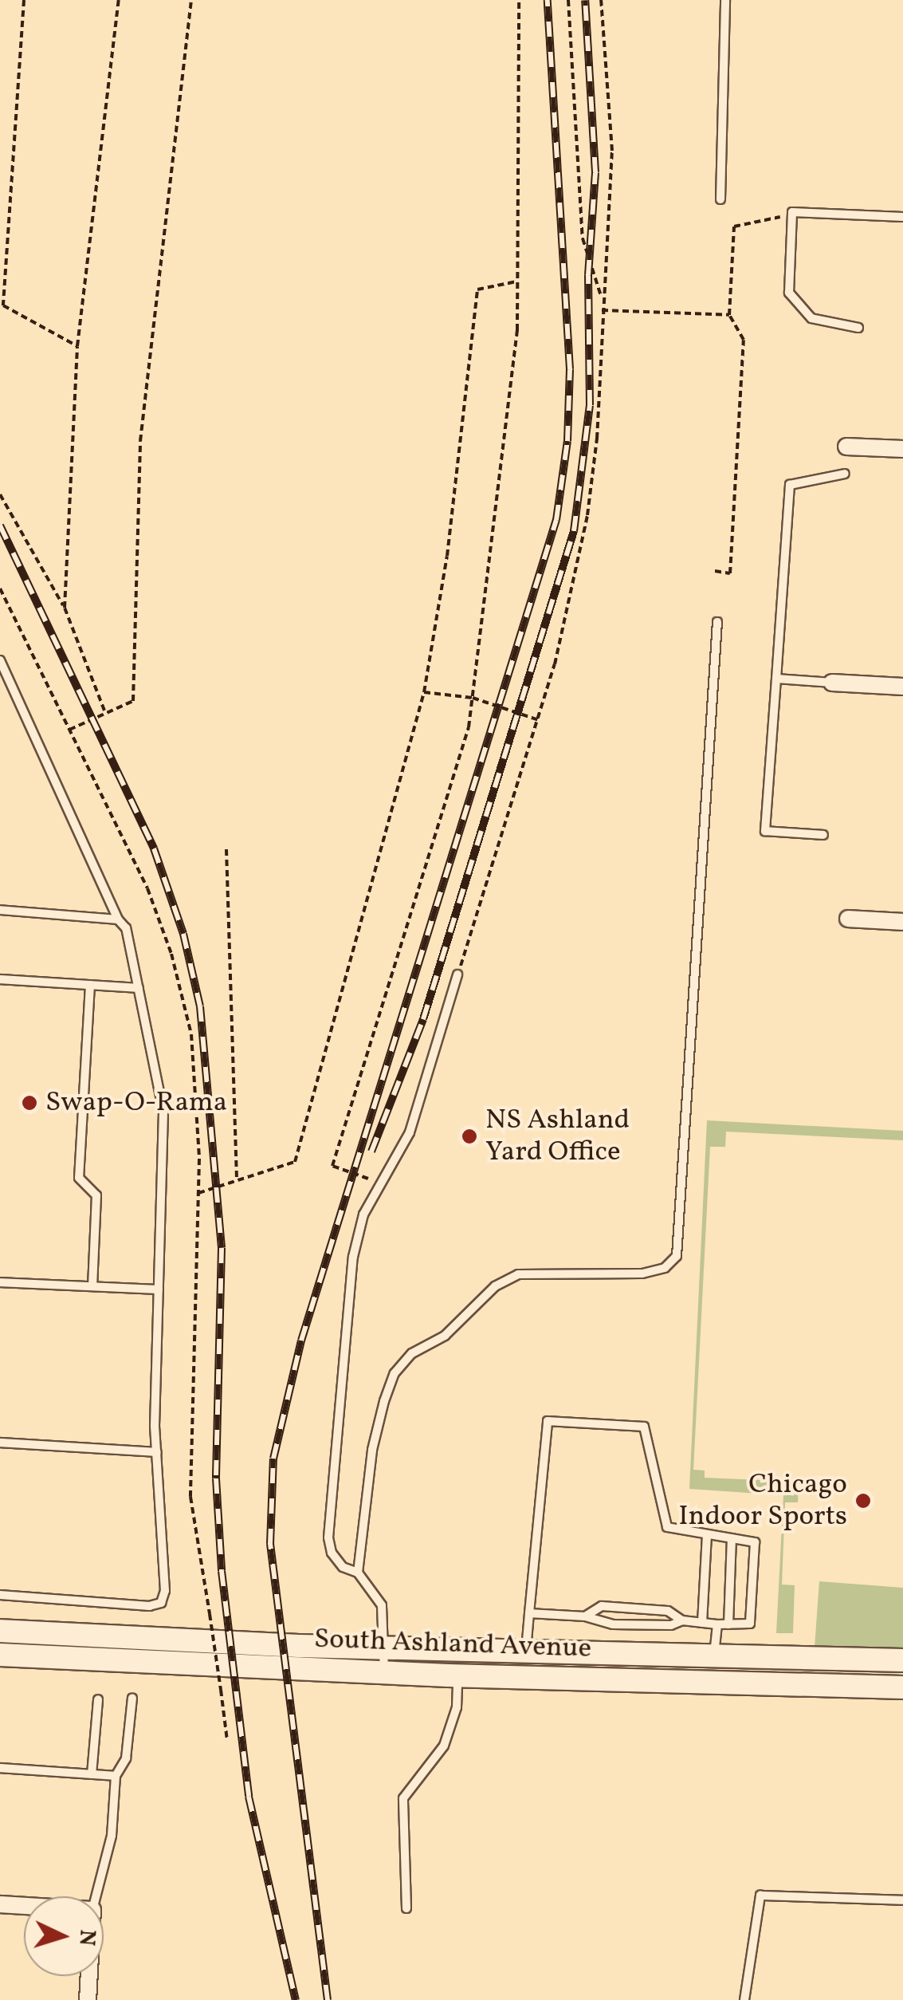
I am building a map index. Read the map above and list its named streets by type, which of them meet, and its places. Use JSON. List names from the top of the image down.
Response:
{
  "streets": {
    "main road": ["South Ashland Avenue"]
  },
  "places": ["Swap-O-Rama", "NS Ashland Yard Office", "Chicago Indoor Sports"],
  "north": "right"
}
